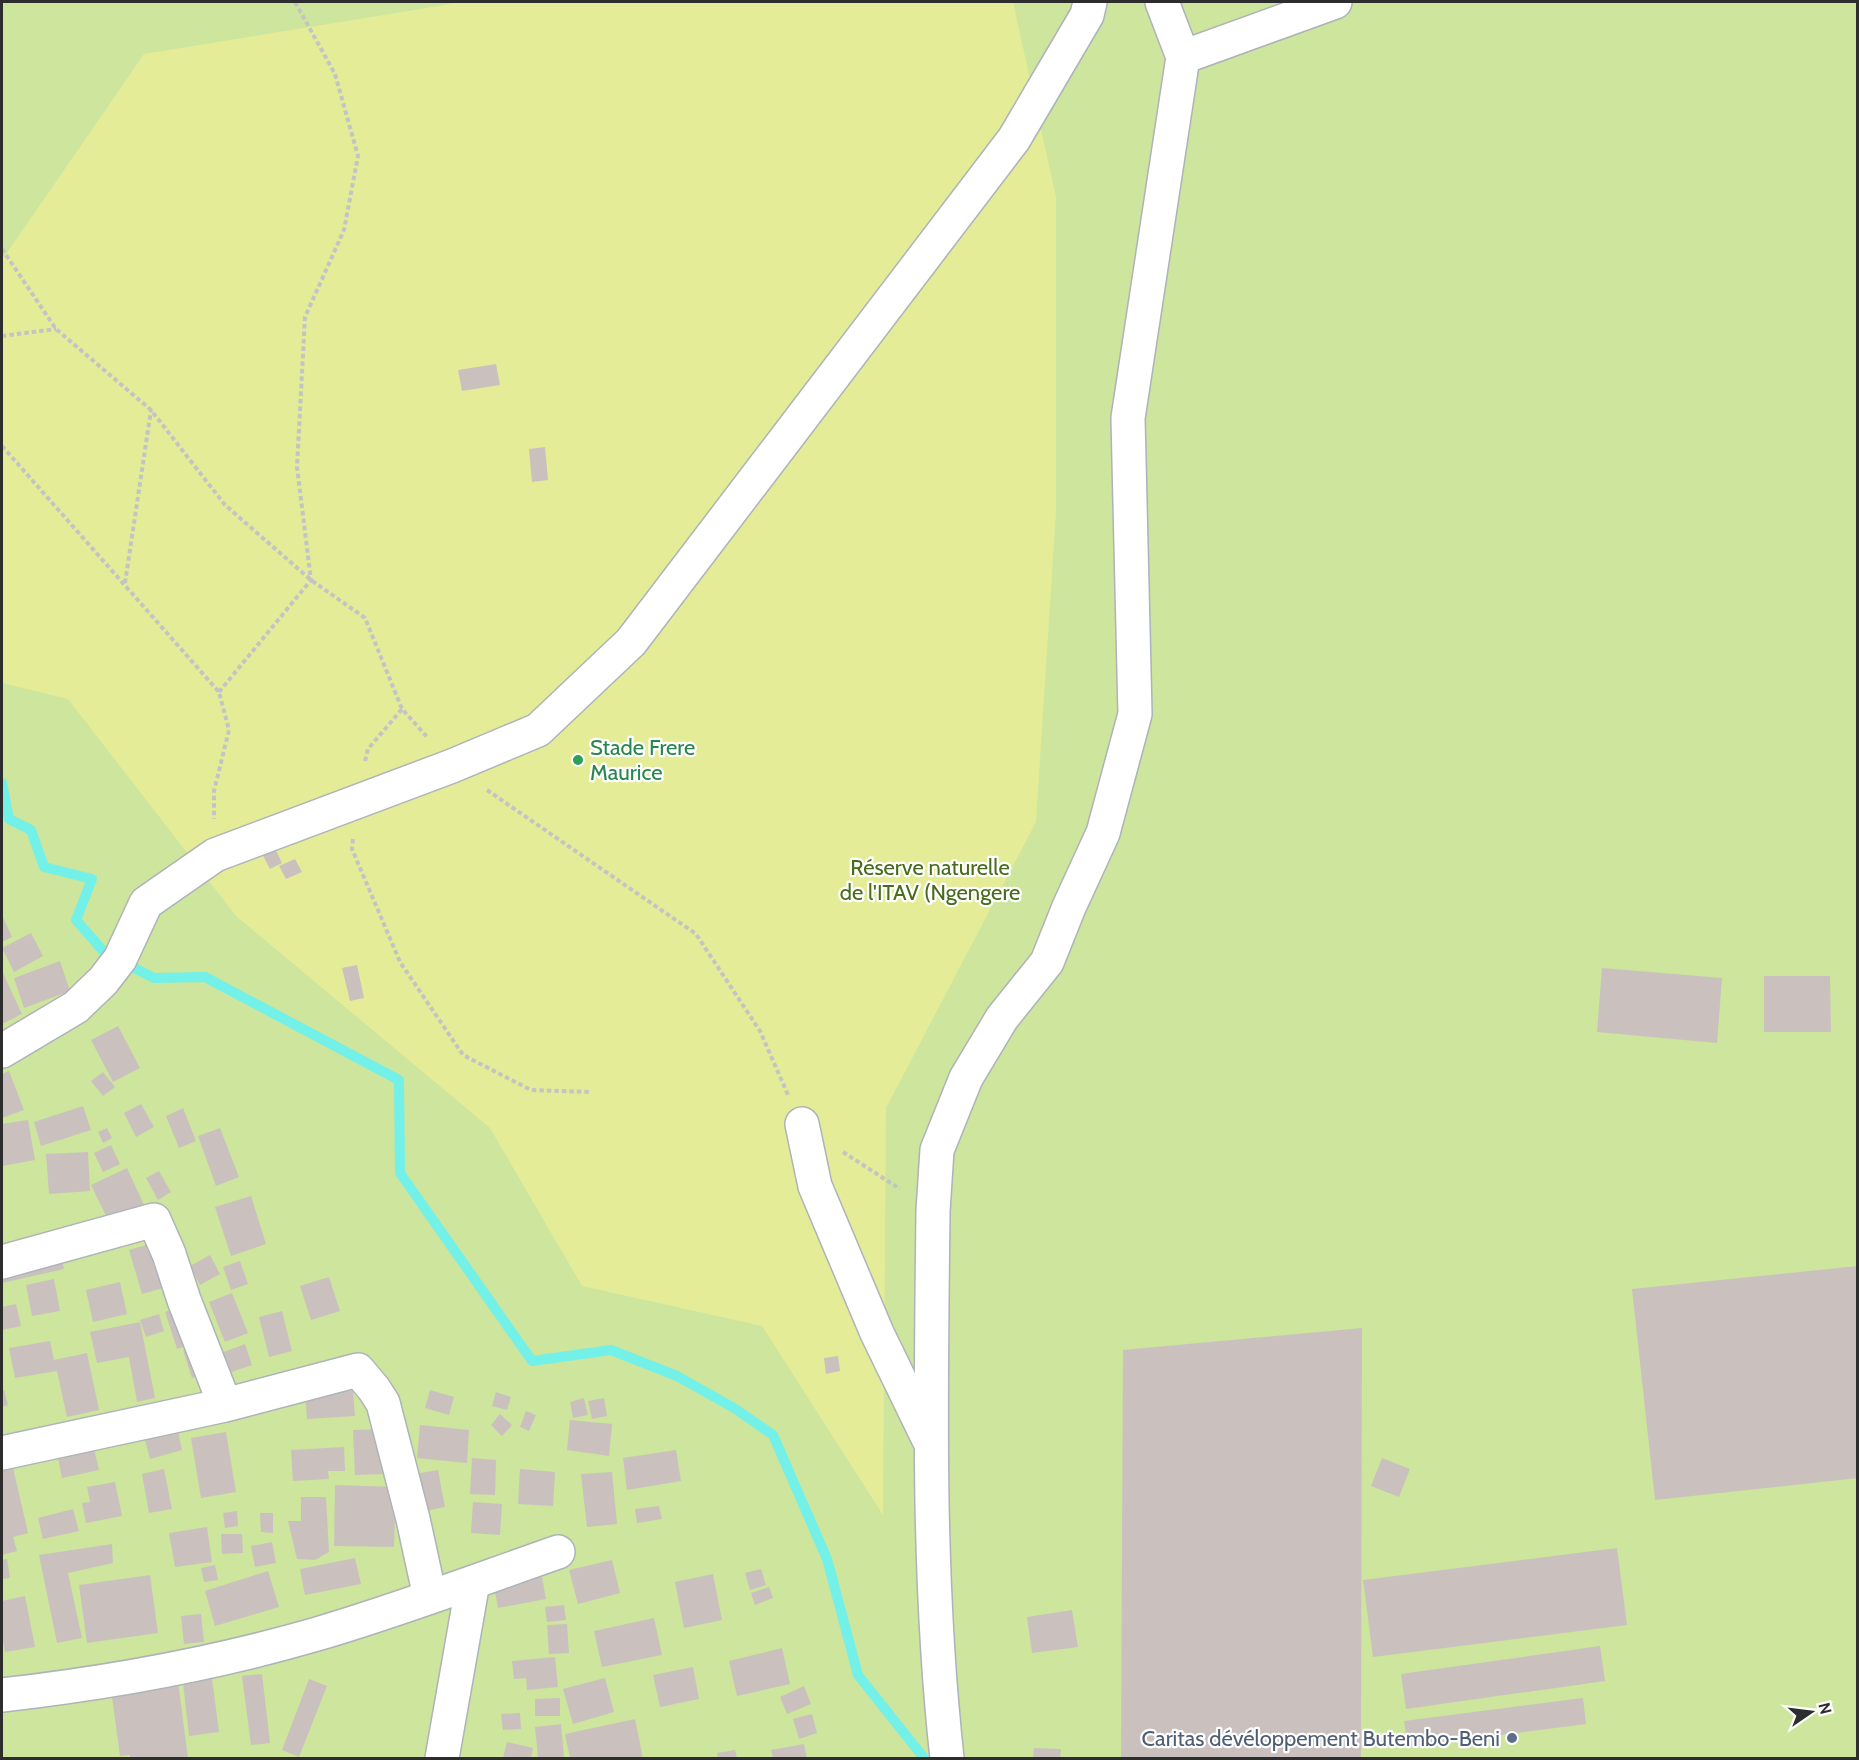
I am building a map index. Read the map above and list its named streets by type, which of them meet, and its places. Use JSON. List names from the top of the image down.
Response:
{
  "parks": ["Réserve naturelle de l'ITAV (Ngengere"],
  "places": ["Stade Frere Maurice", "Caritas dévéloppement Butembo-Beni"],
  "north": "right"
}
